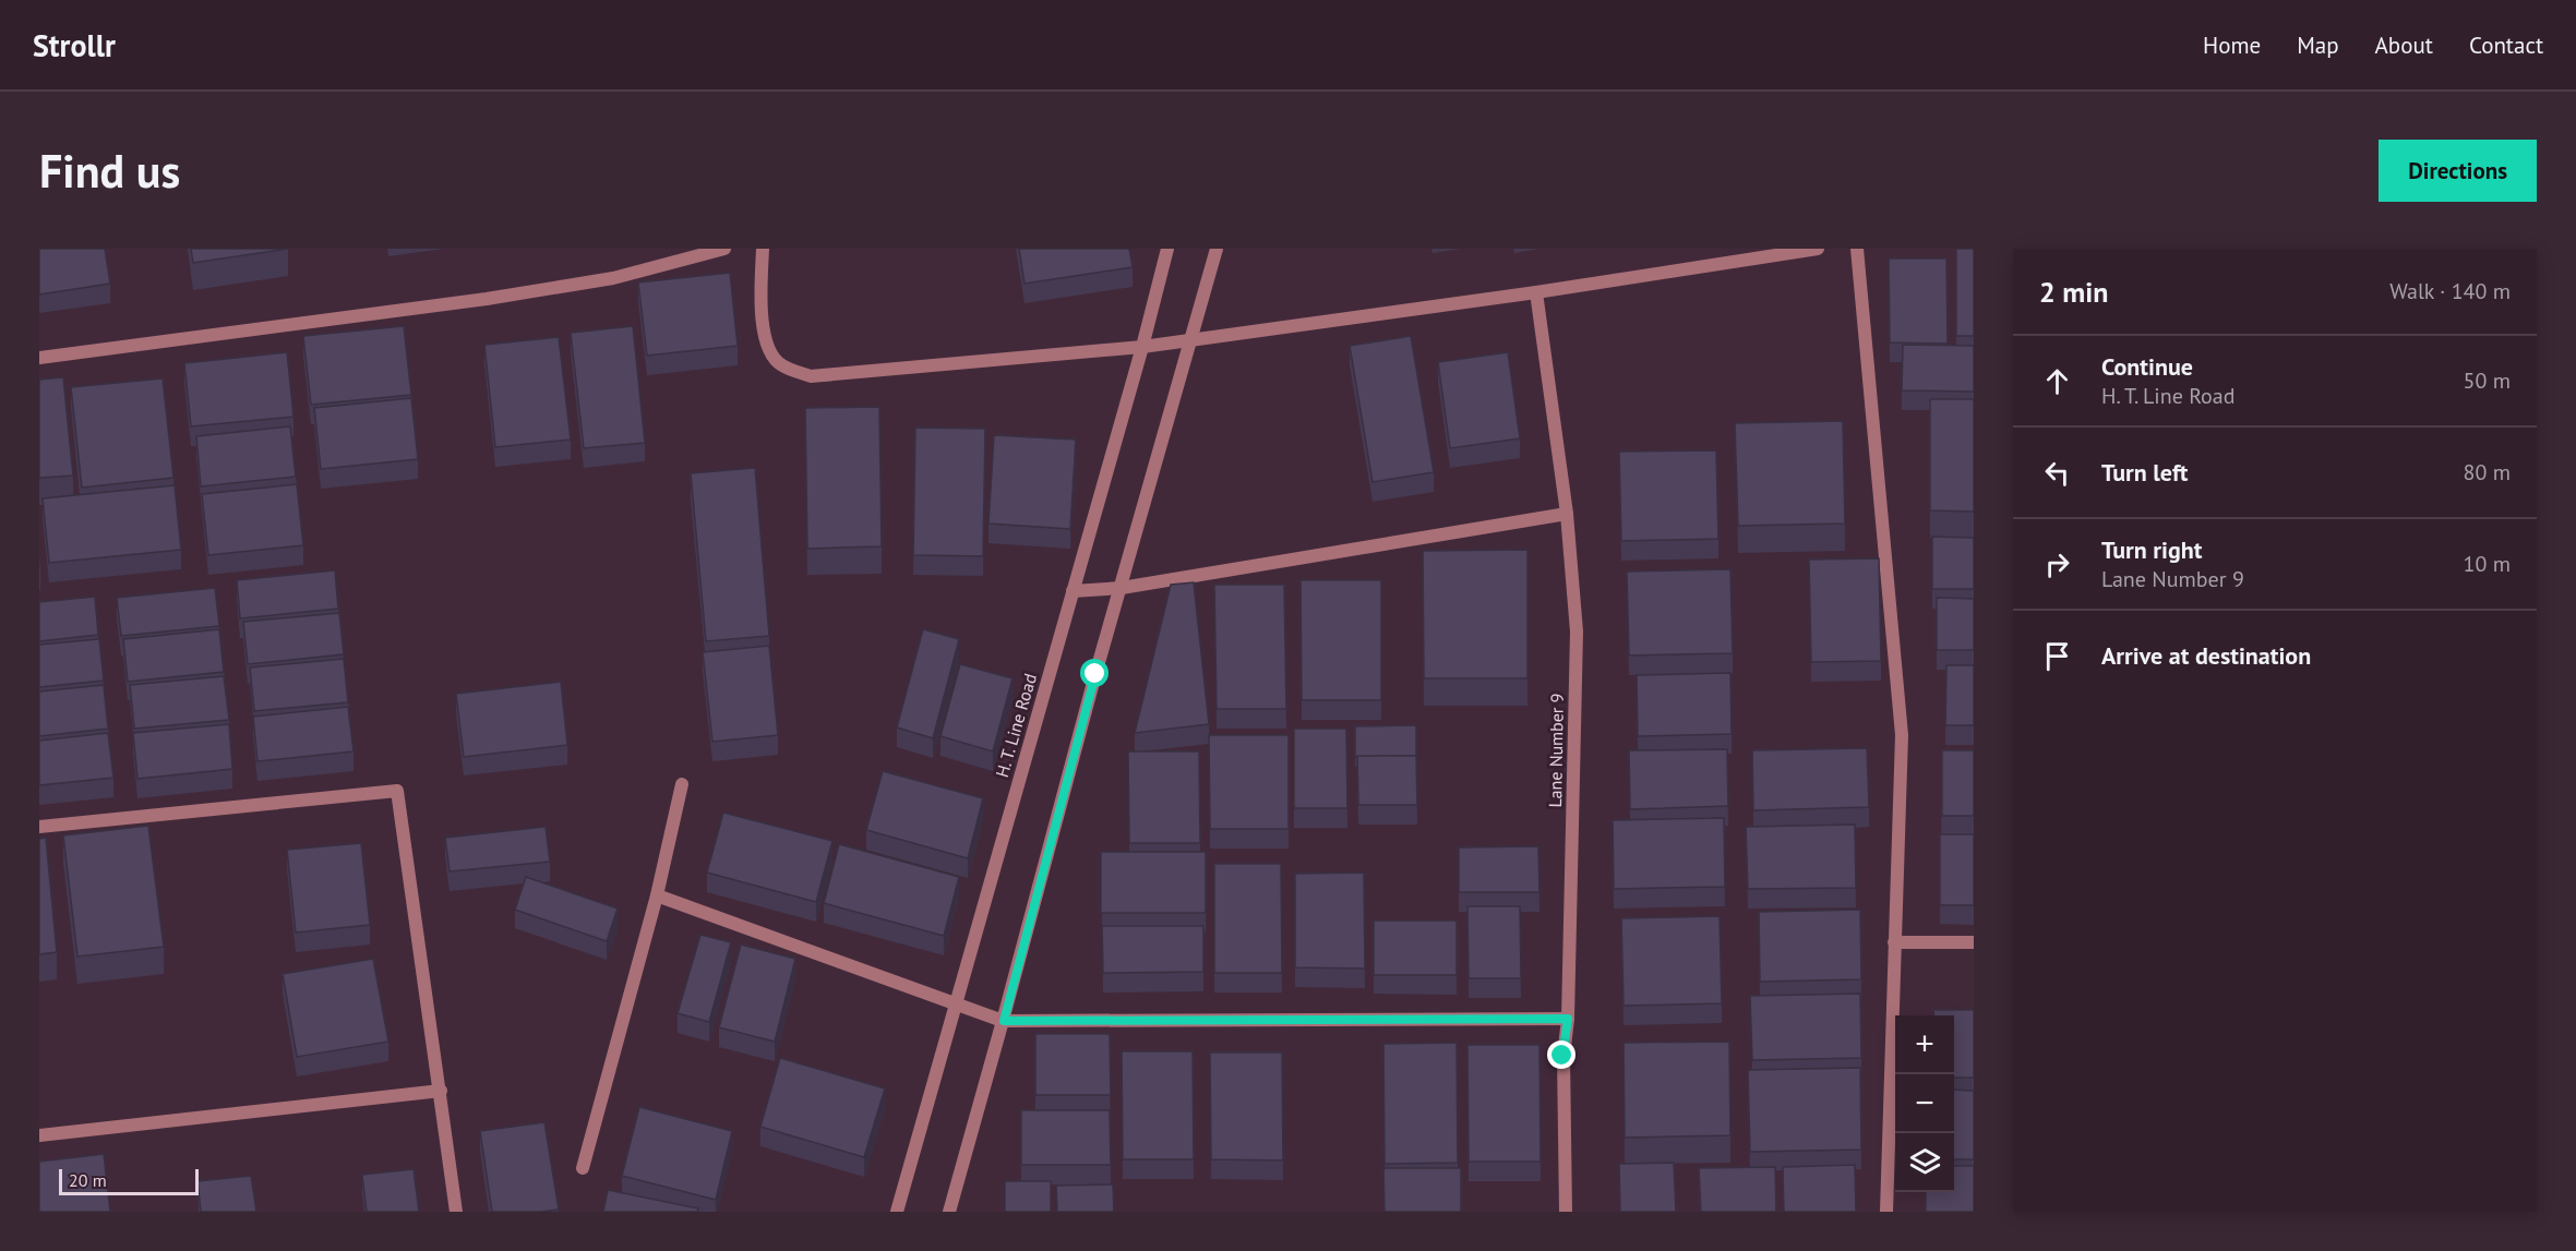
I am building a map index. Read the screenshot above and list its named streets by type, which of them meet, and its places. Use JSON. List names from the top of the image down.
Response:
{
  "streets": {
    "street": ["H. T. Line Road", "Lane Number 9"]
  },
  "scale_bar": "20 m",
  "page": {
    "header": "Strollr",
    "nav": [
      "Home",
      "Map",
      "About",
      "Contact"
    ],
    "buttons": "Directions",
    "title": "Find us",
    "heading": ["2 min", "Walk · 140 m"],
    "list": [
      ["Continue", "H. T. Line Road", "50 m"],
      ["Turn left", "80 m"],
      ["Turn right", "Lane Number 9", "10 m"],
      "Arrive at destination"
    ],
    "map_buttons": ["+", "−"],
    "scale": "20 m"
  }
}
